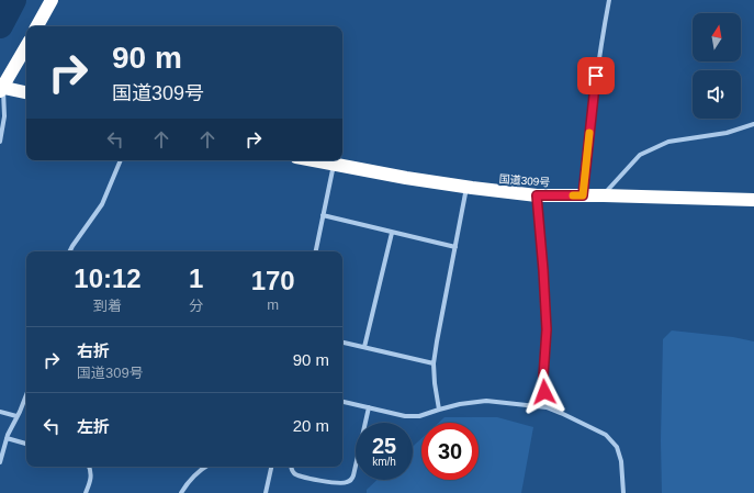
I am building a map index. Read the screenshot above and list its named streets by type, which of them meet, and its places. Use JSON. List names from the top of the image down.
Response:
{
  "streets": {
    "highway": ["国道309号"]
  },
  "north": "top",
  "page": {
    "turn": ["90 m", "国道309号"],
    "eta": [
      "10:12",
      "到着",
      "1",
      "分",
      "170",
      "m"
    ],
    "list": [
      {
        "name": "右折",
        "note": "国道309号",
        "value": "90 m"
      },
      {
        "name": "左折",
        "value": "20 m"
      }
    ],
    "speed": "25 km/h",
    "limit": "30"
  }
}
